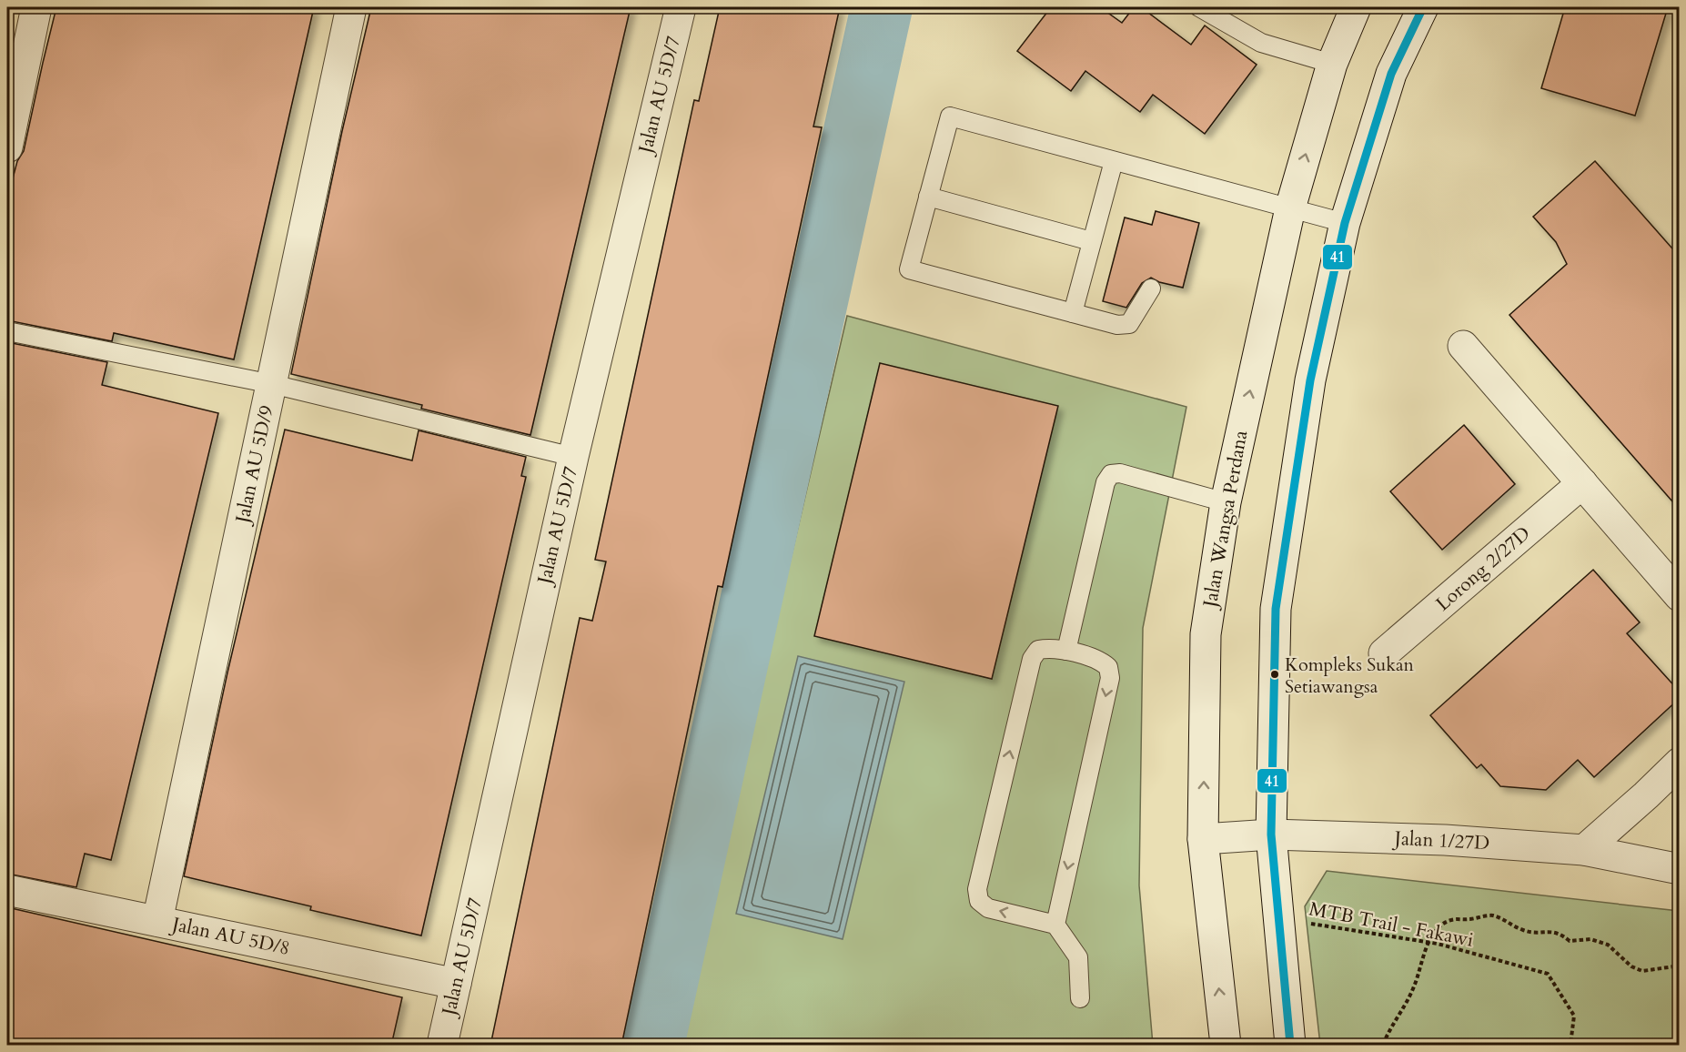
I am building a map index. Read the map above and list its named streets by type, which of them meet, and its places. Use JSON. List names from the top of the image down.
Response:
{
  "streets": {
    "street": [
      "Jalan AU 5D/7",
      "Jalan AU 5D/9",
      "Jalan Wangsa Perdana",
      "Lorong 2/27D",
      "Jalan 1/27D",
      "Jalan AU 5D/8"
    ],
    "path": ["MTB Trail - Fakawi"]
  },
  "crossings": [
    ["Jalan AU 5D/7", "Jalan AU 5D/8"],
    ["Jalan AU 5D/9", "Jalan AU 5D/8"],
    ["Jalan Wangsa Perdana", "Jalan 1/27D"]
  ],
  "places": ["Kompleks Sukan Setiawangsa"],
  "lines": ["transit line 41"]
}
